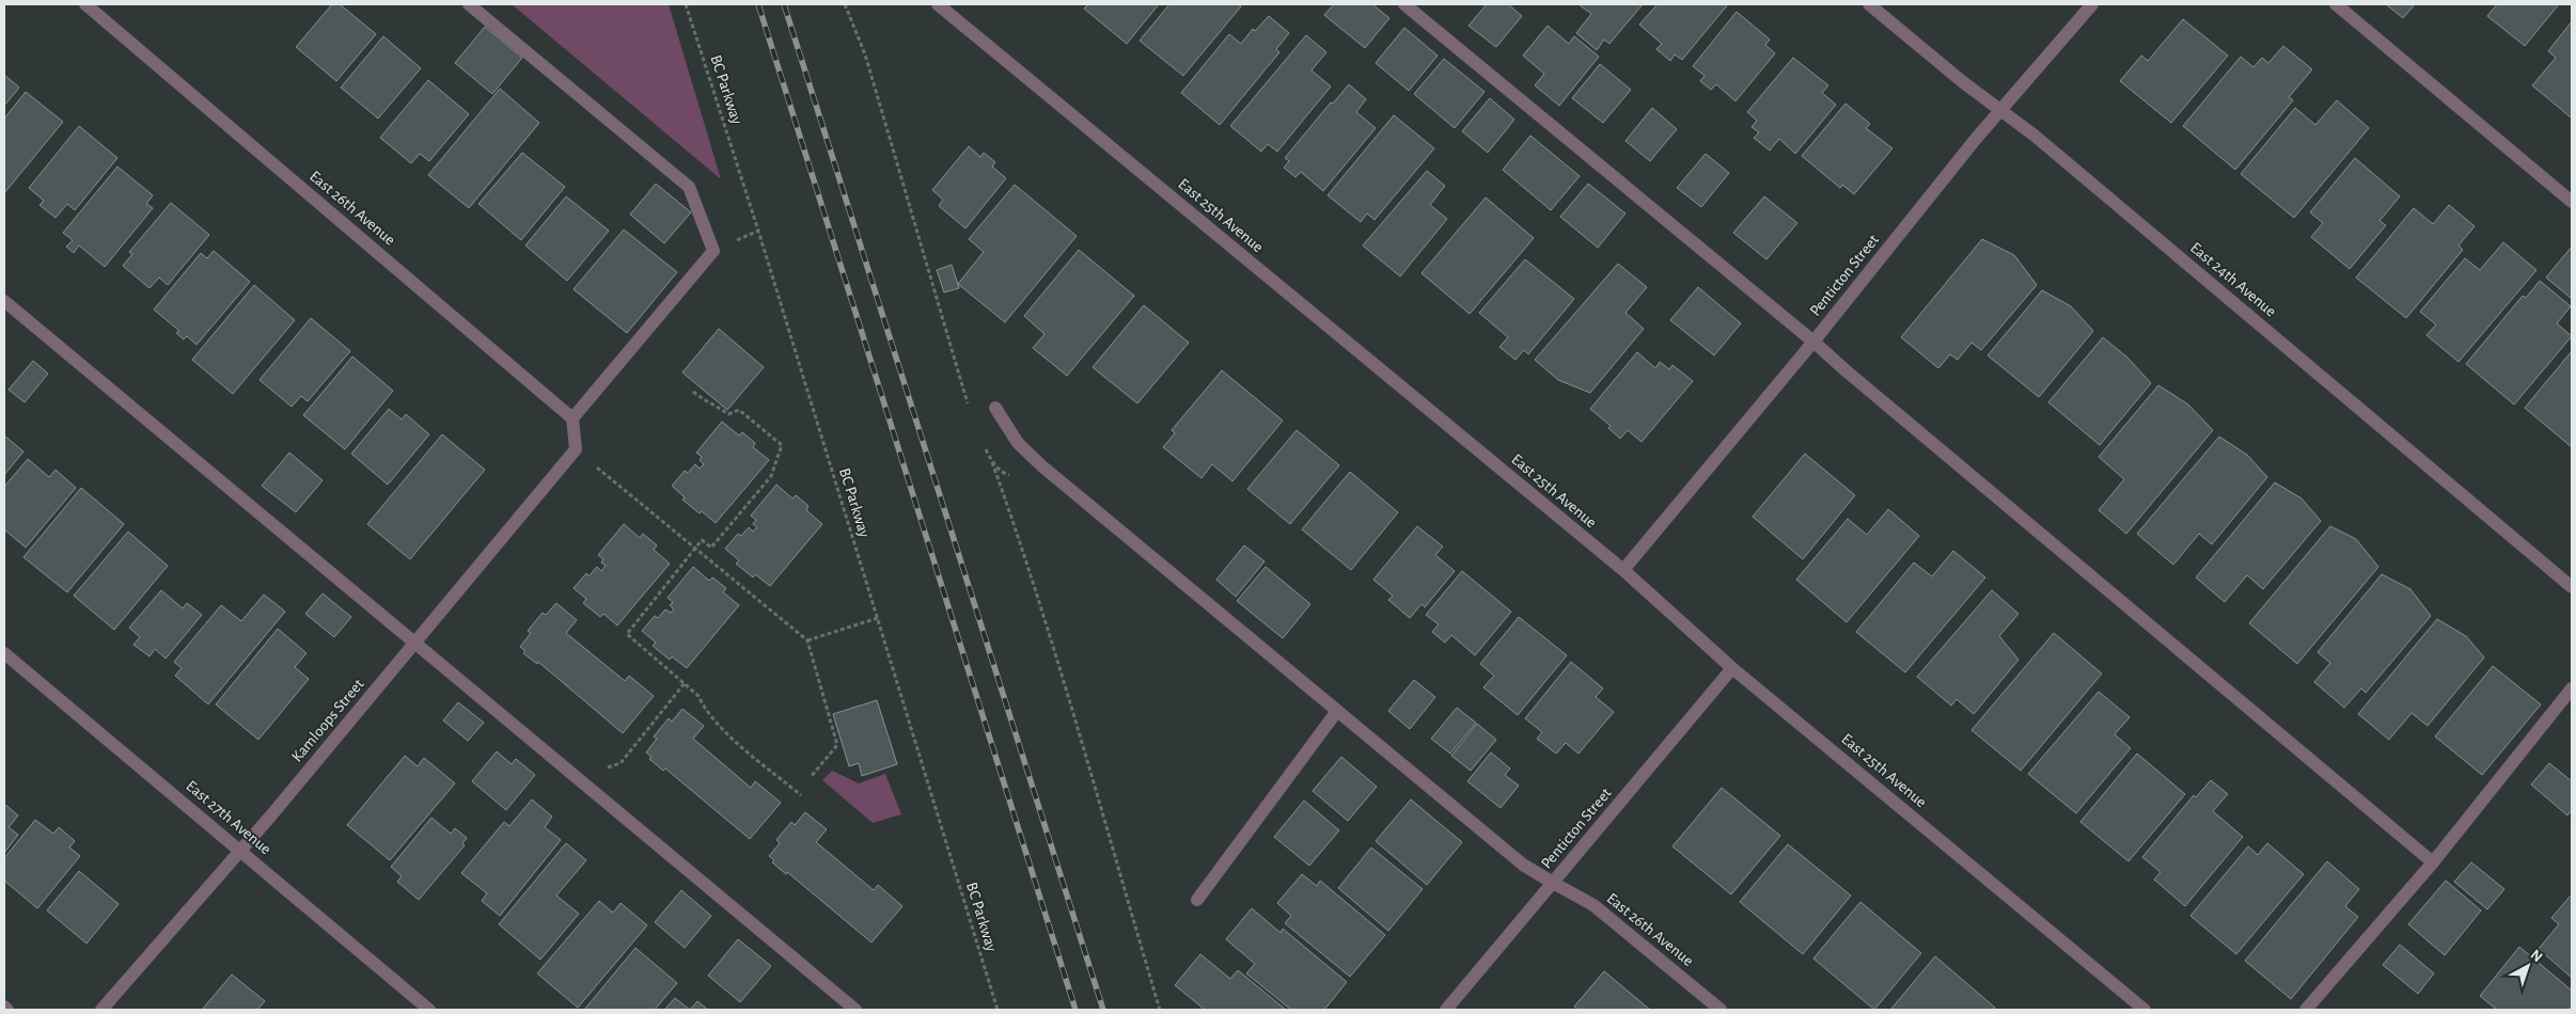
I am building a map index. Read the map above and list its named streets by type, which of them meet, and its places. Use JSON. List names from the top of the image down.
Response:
{
  "streets": {
    "street": [
      "East 26th Avenue",
      "East 25th Avenue",
      "Penticton Street",
      "East 24th Avenue",
      "Kamloops Street",
      "East 27th Avenue"
    ],
    "path": ["BC Parkway"]
  },
  "crossings": [
    ["East 26th Avenue", "Penticton Street"],
    ["East 25th Avenue", "Penticton Street"],
    ["Penticton Street", "East 24th Avenue"],
    ["Kamloops Street", "East 27th Avenue"]
  ],
  "north": "top right"
}
